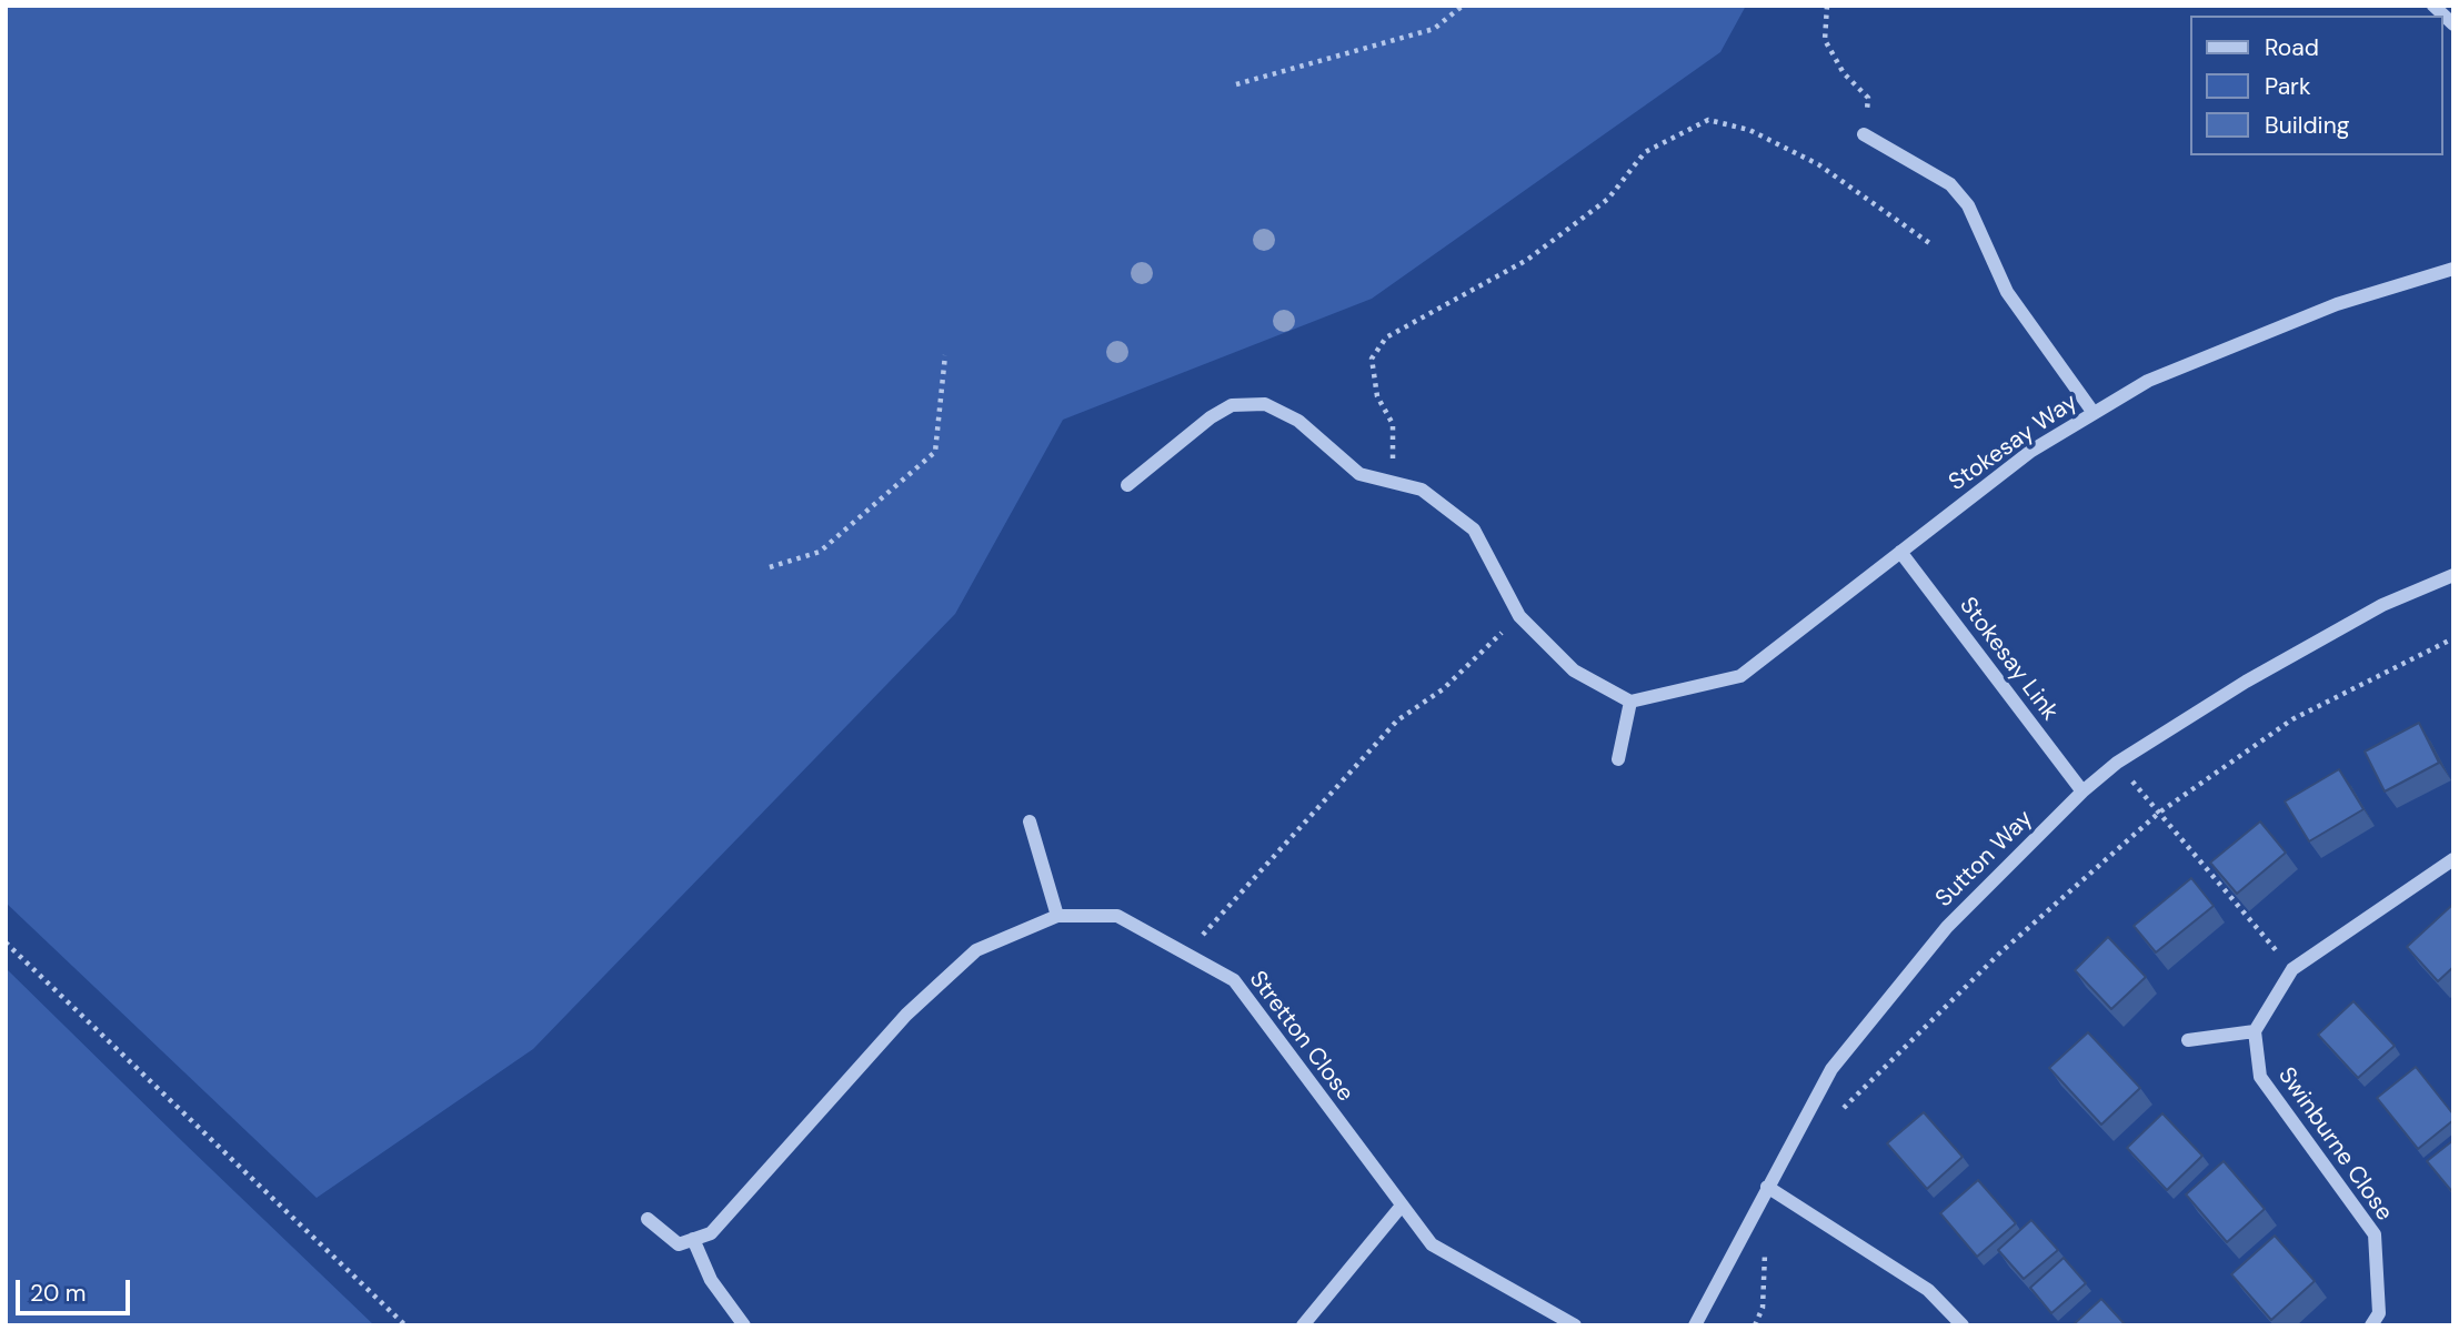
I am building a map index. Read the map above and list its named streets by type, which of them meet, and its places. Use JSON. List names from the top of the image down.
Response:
{
  "streets": {
    "street": [
      "Stokesay Way",
      "Stokesay Link",
      "Sutton Way",
      "Stretton Close",
      "Swinburne Close"
    ]
  },
  "crossings": [
    ["Stokesay Way", "Stokesay Link"],
    ["Stokesay Link", "Sutton Way"]
  ],
  "legend": ["Road", "Park", "Building"],
  "scale_bar": "20 m"
}
